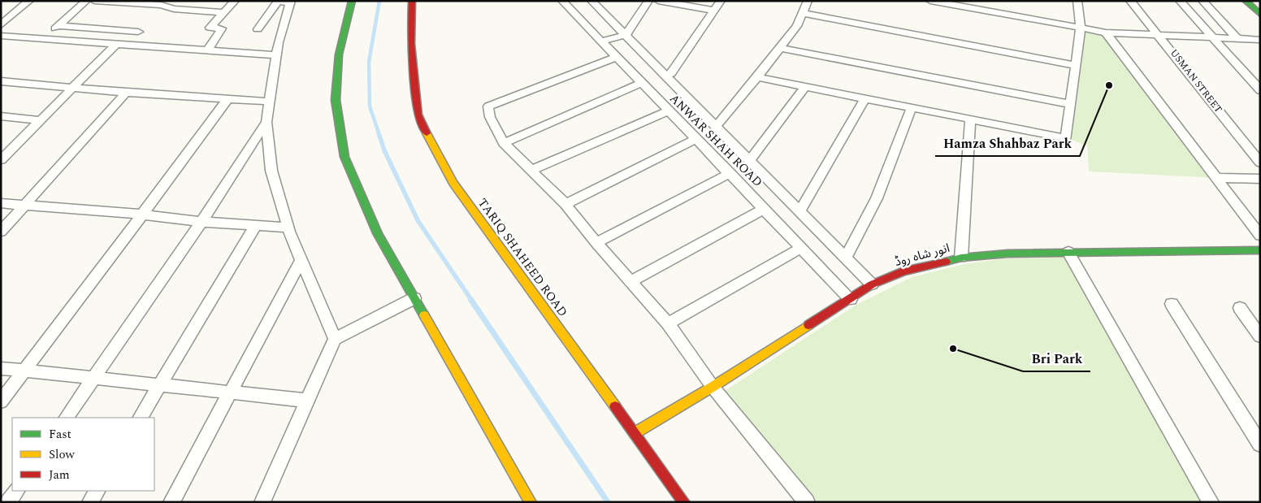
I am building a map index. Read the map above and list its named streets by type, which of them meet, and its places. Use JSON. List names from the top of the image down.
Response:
{
  "streets": {
    "main road": ["انور شاہ روڈ", "TARIQ SHAHEED ROAD"],
    "street": ["USMAN STREET", "ANWAR SHAH ROAD"]
  },
  "crossings": [
    ["ANWAR SHAH ROAD", "انور شاہ روڈ"],
    ["انور شاہ روڈ", "TARIQ SHAHEED ROAD"]
  ],
  "places": ["Hamza Shahbaz Park", "Bri Park"],
  "legend": ["Fast", "Slow", "Jam"]
}
